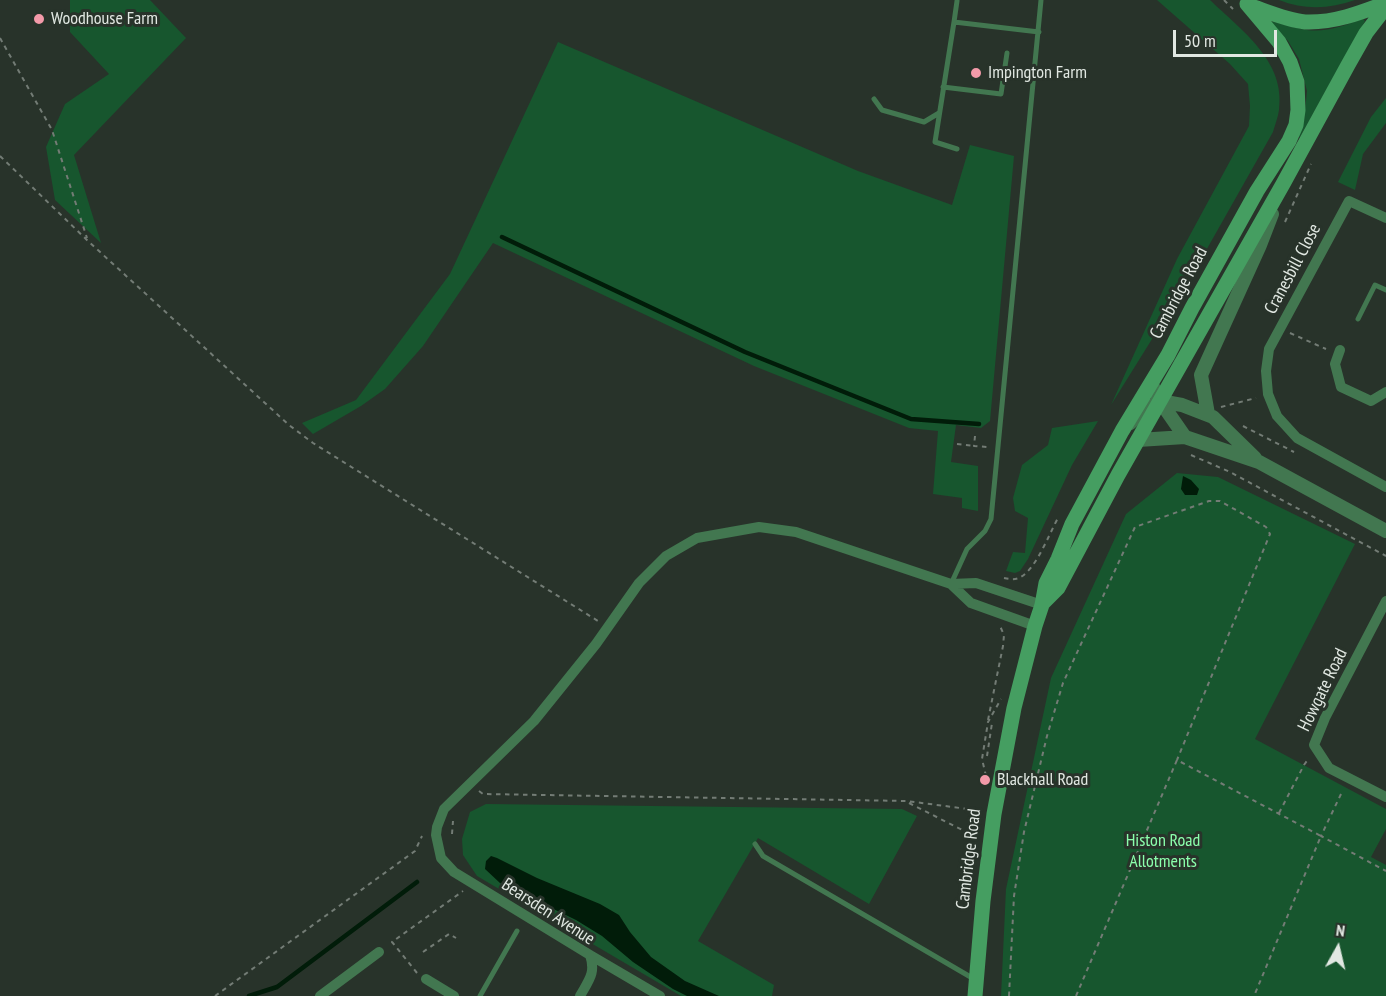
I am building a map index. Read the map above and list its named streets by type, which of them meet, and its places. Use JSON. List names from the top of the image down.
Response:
{
  "streets": {
    "main road": ["Cambridge Road"],
    "street": ["Cranesbill Close", "Howgate Road", "Bearsden Avenue"]
  },
  "parks": ["Histon Road Allotments"],
  "places": ["Woodhouse Farm", "Impington Farm", "Blackhall Road"],
  "scale_bar": "50 m",
  "north": "top"
}
